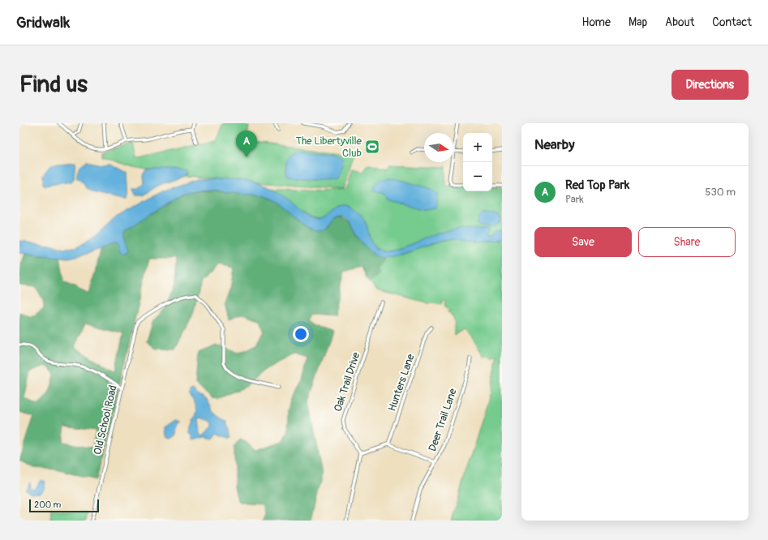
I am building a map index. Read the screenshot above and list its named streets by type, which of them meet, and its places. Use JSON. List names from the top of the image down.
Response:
{
  "streets": {
    "street": [
      "Oak Trail Drive",
      "Hunters Lane",
      "Old School Road",
      "Deer Trail Lane"
    ]
  },
  "places": {
    "sports": ["The Libertyville Club"]
  },
  "scale_bar": "200 m",
  "north": "right",
  "page": {
    "header": "Gridwalk",
    "nav": [
      "Home",
      "Map",
      "About",
      "Contact"
    ],
    "buttons": [
      "Directions",
      ["Save", "Share"]
    ],
    "title": "Find us",
    "heading": "Nearby",
    "pins": "A",
    "map_buttons": ["+", "−"],
    "list": [
      {
        "mark": "A",
        "name": "Red Top Park",
        "note": "Park",
        "value": "530 m"
      }
    ],
    "scale": "200 m"
  }
}
